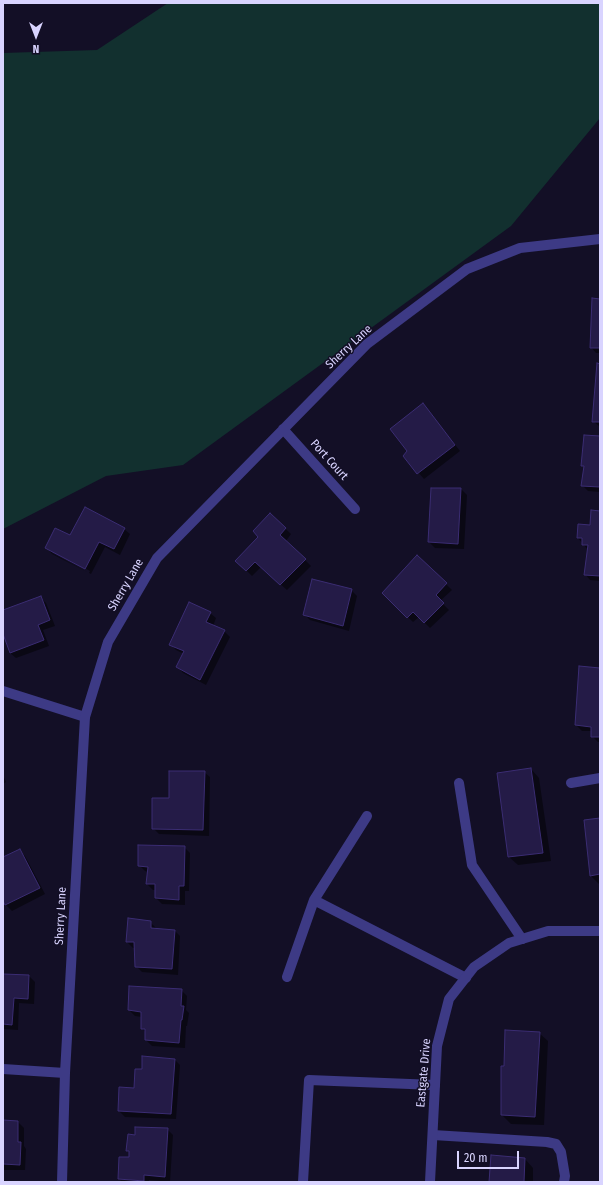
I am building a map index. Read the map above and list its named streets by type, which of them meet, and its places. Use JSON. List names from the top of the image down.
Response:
{
  "streets": {
    "street": ["Sherry Lane", "Port Court", "Eastgate Drive"]
  },
  "crossings": [
    ["Sherry Lane", "Port Court"]
  ],
  "scale_bar": "20 m",
  "north": "bottom"
}
